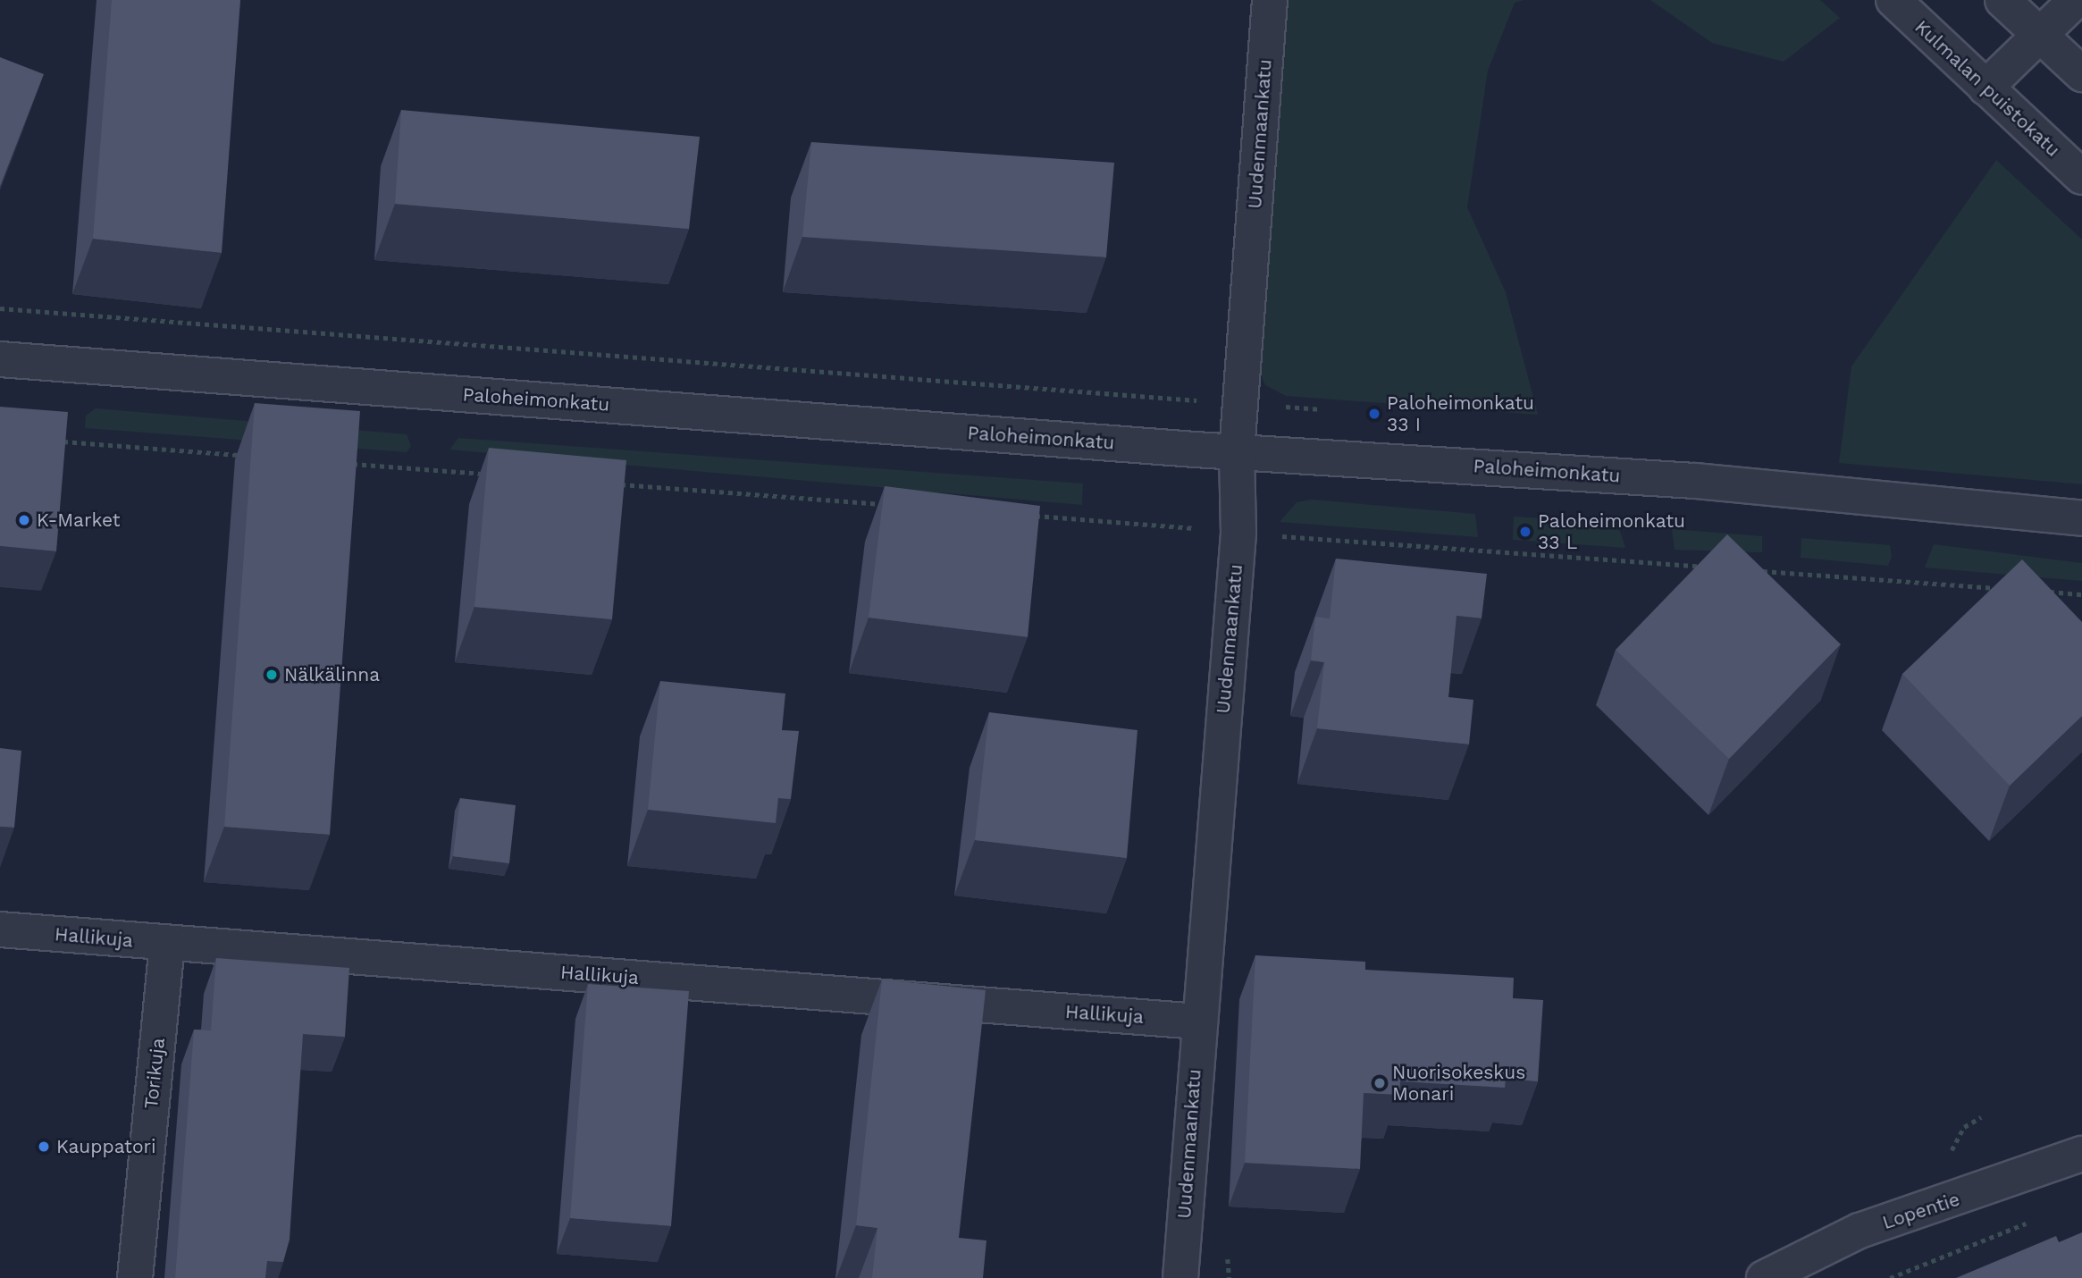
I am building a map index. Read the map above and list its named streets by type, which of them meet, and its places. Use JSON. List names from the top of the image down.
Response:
{
  "streets": {
    "street": [
      "Kulmalan puistokatu",
      "Uudenmaankatu",
      "Paloheimonkatu",
      "Hallikuja",
      "Torikuja",
      "Lopentie"
    ]
  },
  "crossings": [
    ["Uudenmaankatu", "Paloheimonkatu"],
    ["Uudenmaankatu", "Hallikuja"],
    ["Hallikuja", "Torikuja"]
  ],
  "places": [
    "Paloheimonkatu 33 I",
    "K-Market",
    "Paloheimonkatu 33 L",
    "Nälkälinna",
    "Nuorisokeskus Monari",
    "Kauppatori"
  ]
}
